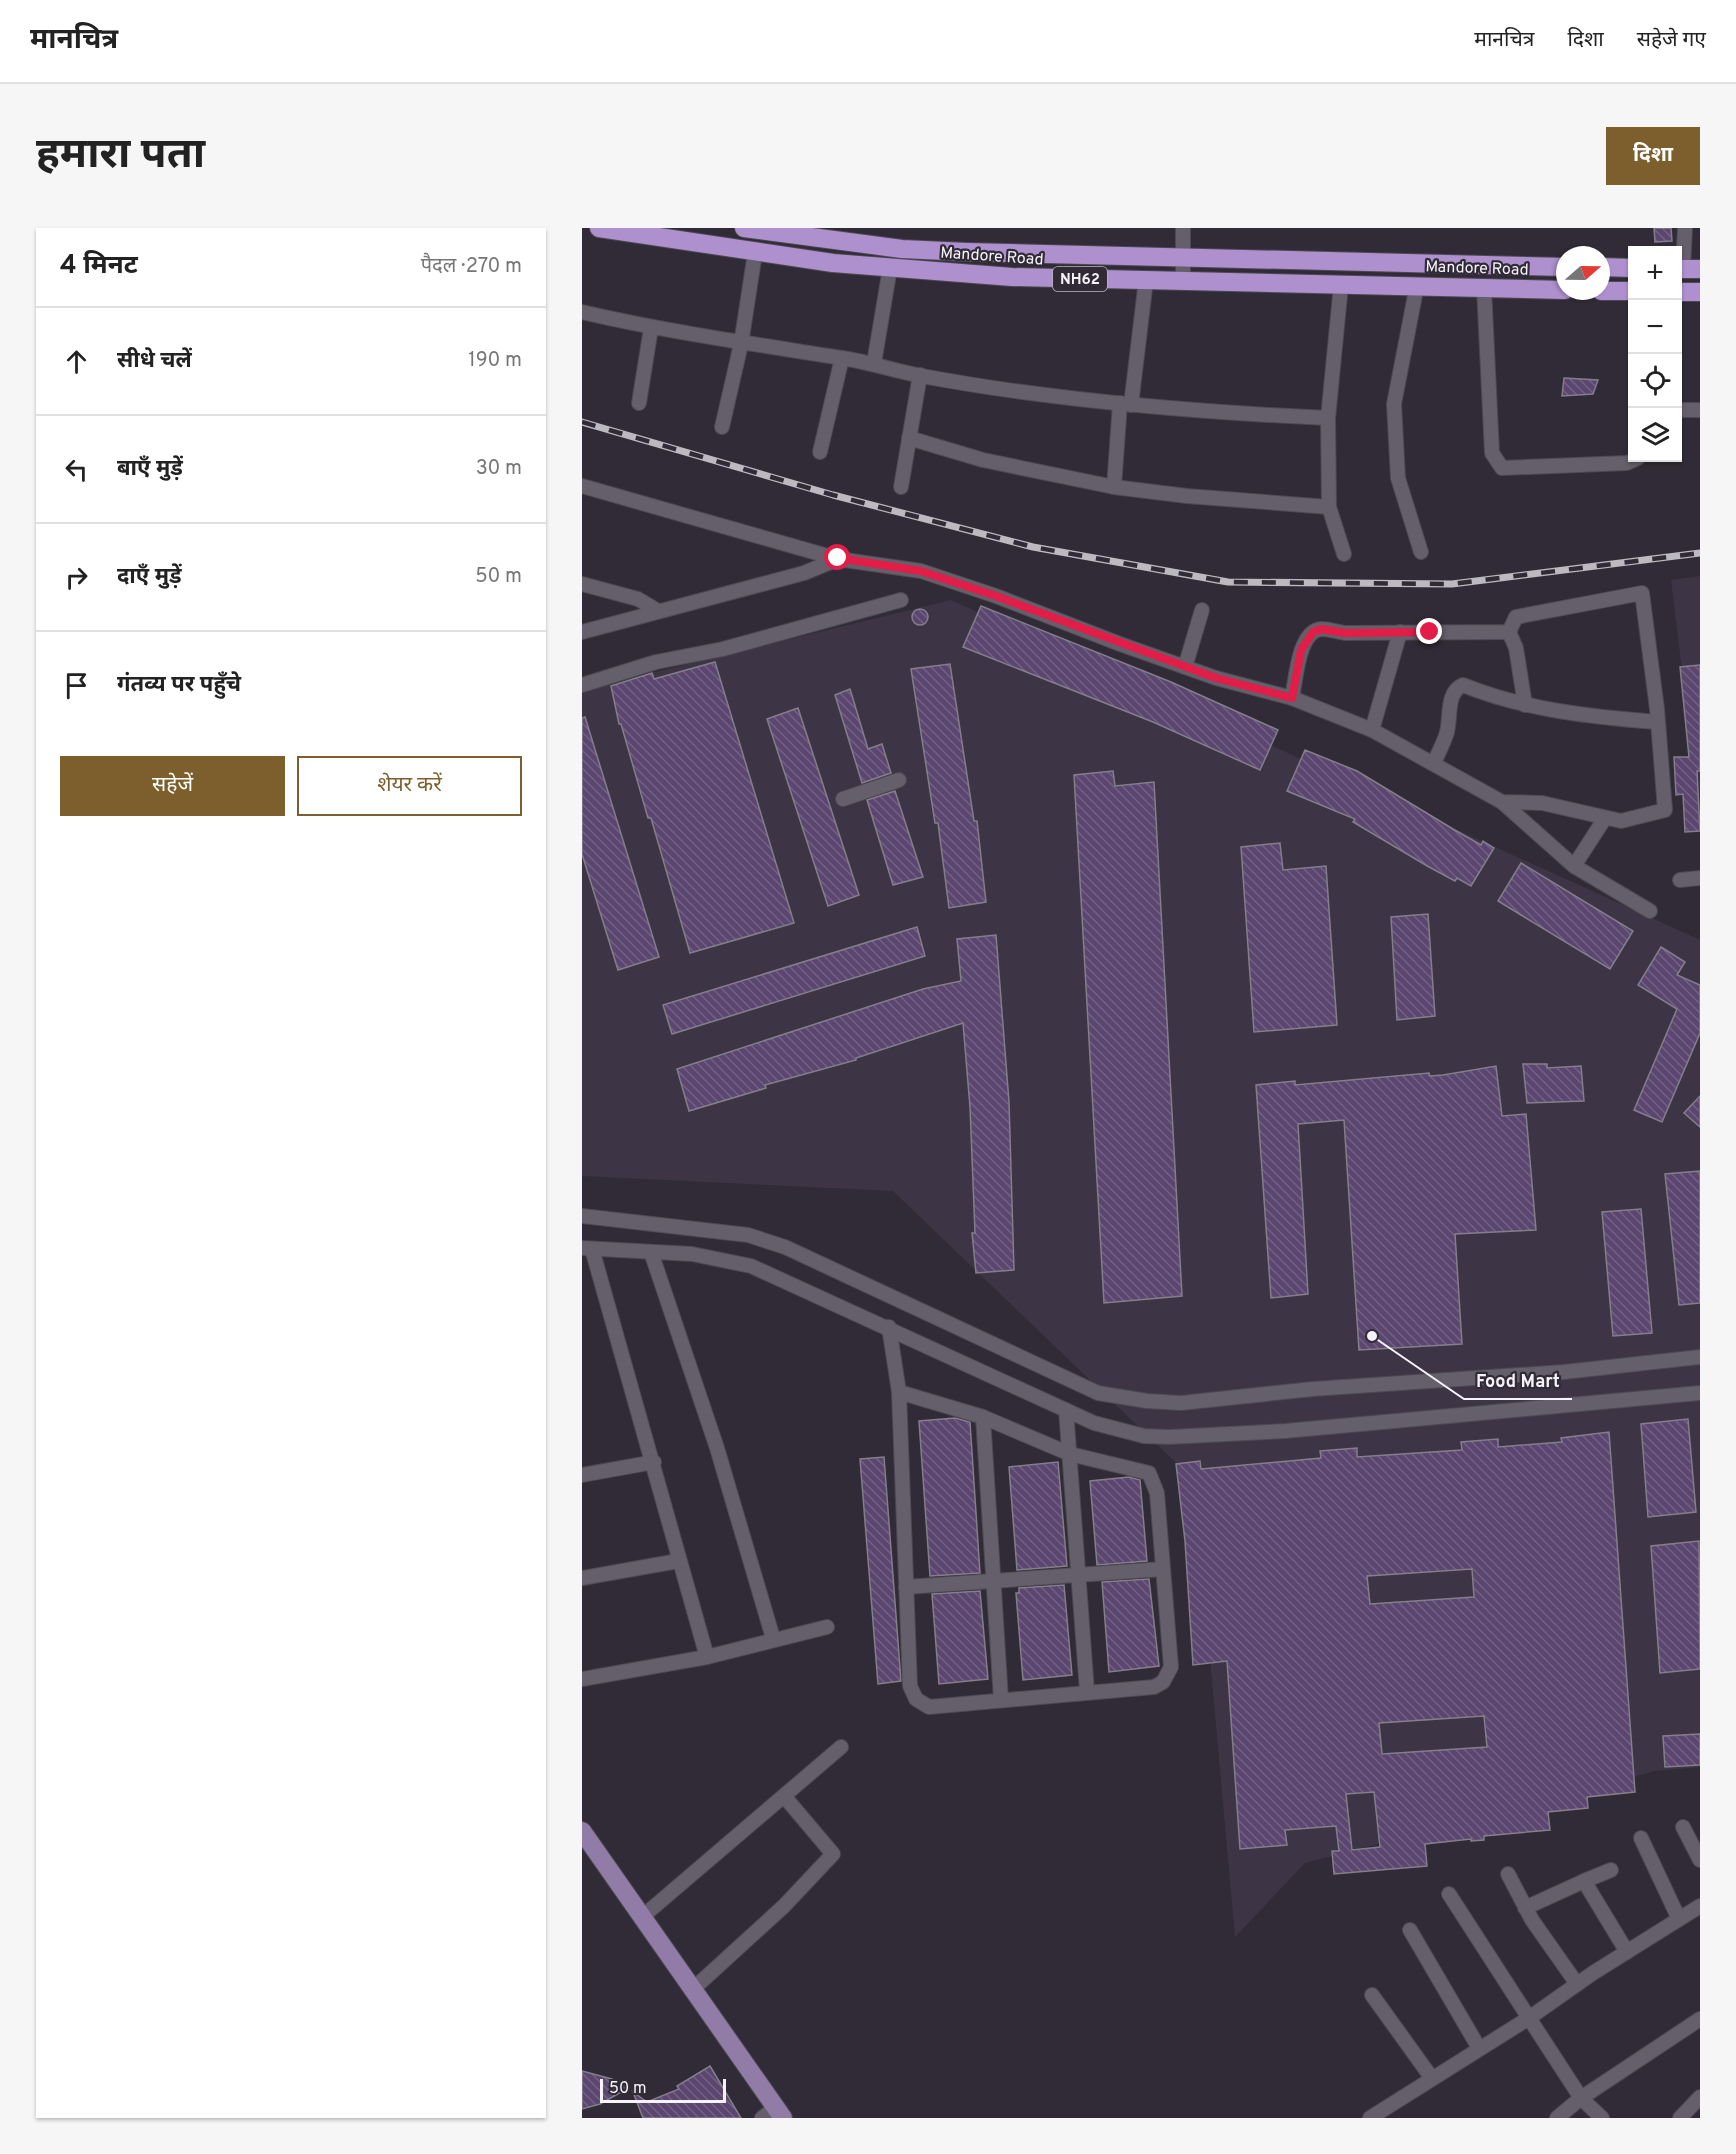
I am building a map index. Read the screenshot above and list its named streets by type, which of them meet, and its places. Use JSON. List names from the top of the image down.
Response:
{
  "streets": {
    "highway": ["Mandore Road", "NH62"]
  },
  "places": ["Food Mart"],
  "scale_bar": "50 m",
  "north": "right",
  "page": {
    "header": "मानचित्र",
    "nav": ["मानचित्र", "दिशा", "सहेजे गए"],
    "buttons": [
      "दिशा",
      ["सहेजें", "शेयर करें"]
    ],
    "title": "हमारा पता",
    "heading": ["4 मिनट", "पैदल · 270 m"],
    "map_buttons": ["+", "−"],
    "list": [
      ["सीधे चलें", "190 m"],
      ["बाएँ मुड़ें", "30 m"],
      ["दाएँ मुड़ें", "50 m"],
      "गंतव्य पर पहुँचे"
    ],
    "scale": "50 m"
  }
}
